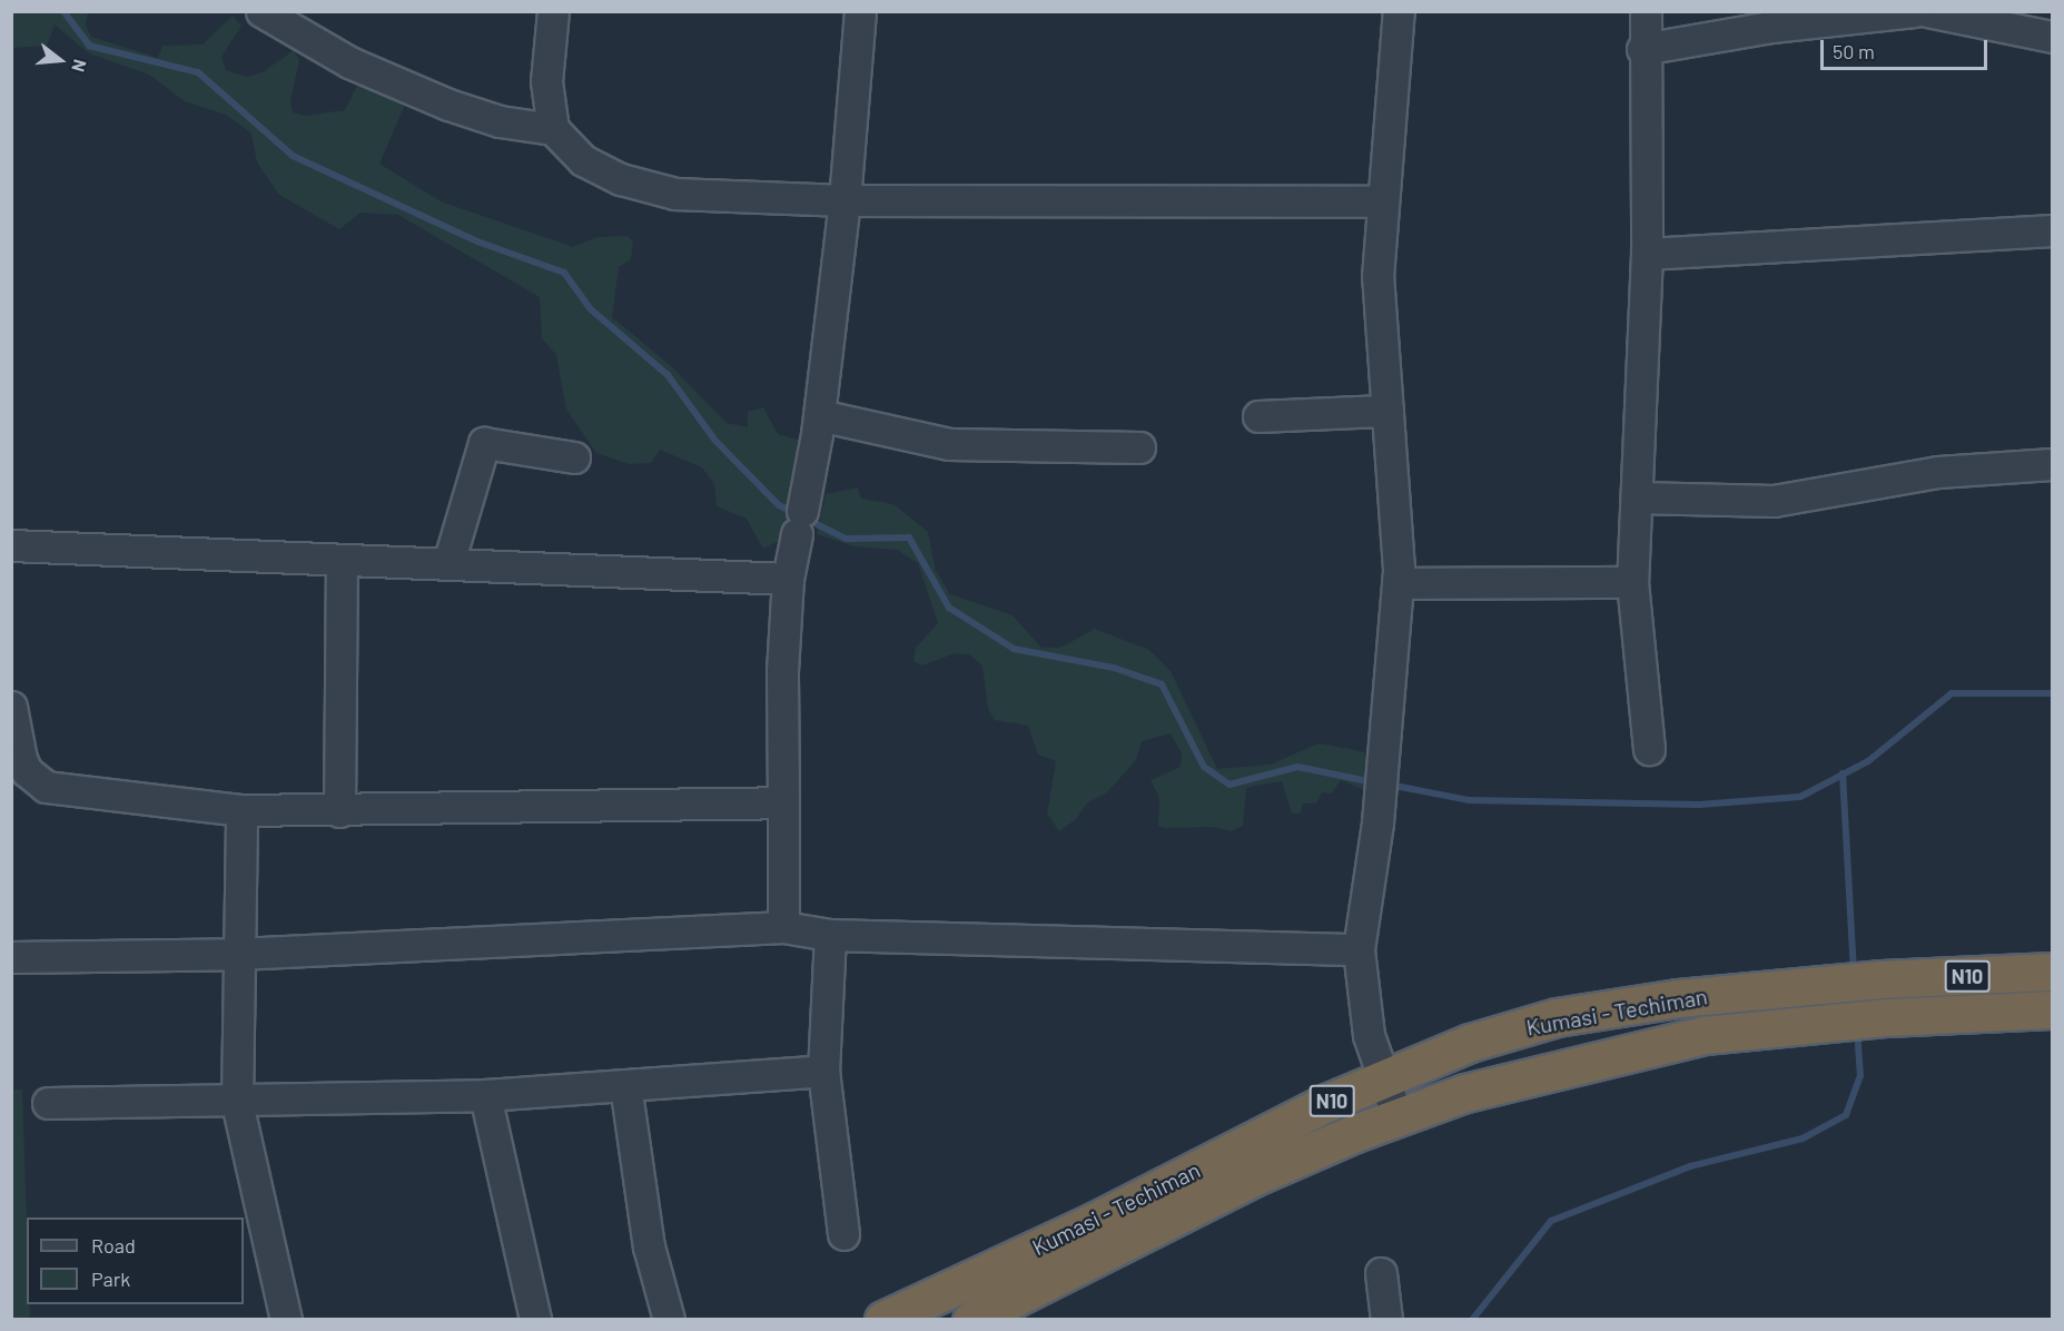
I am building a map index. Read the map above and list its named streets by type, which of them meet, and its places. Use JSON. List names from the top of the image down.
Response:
{
  "streets": {
    "highway": ["N10", "Kumasi - Techiman"]
  },
  "crossings": [
    ["N10", "Kumasi - Techiman"]
  ],
  "legend": ["Road", "Park"],
  "scale_bar": "50 m",
  "north": "right"
}
